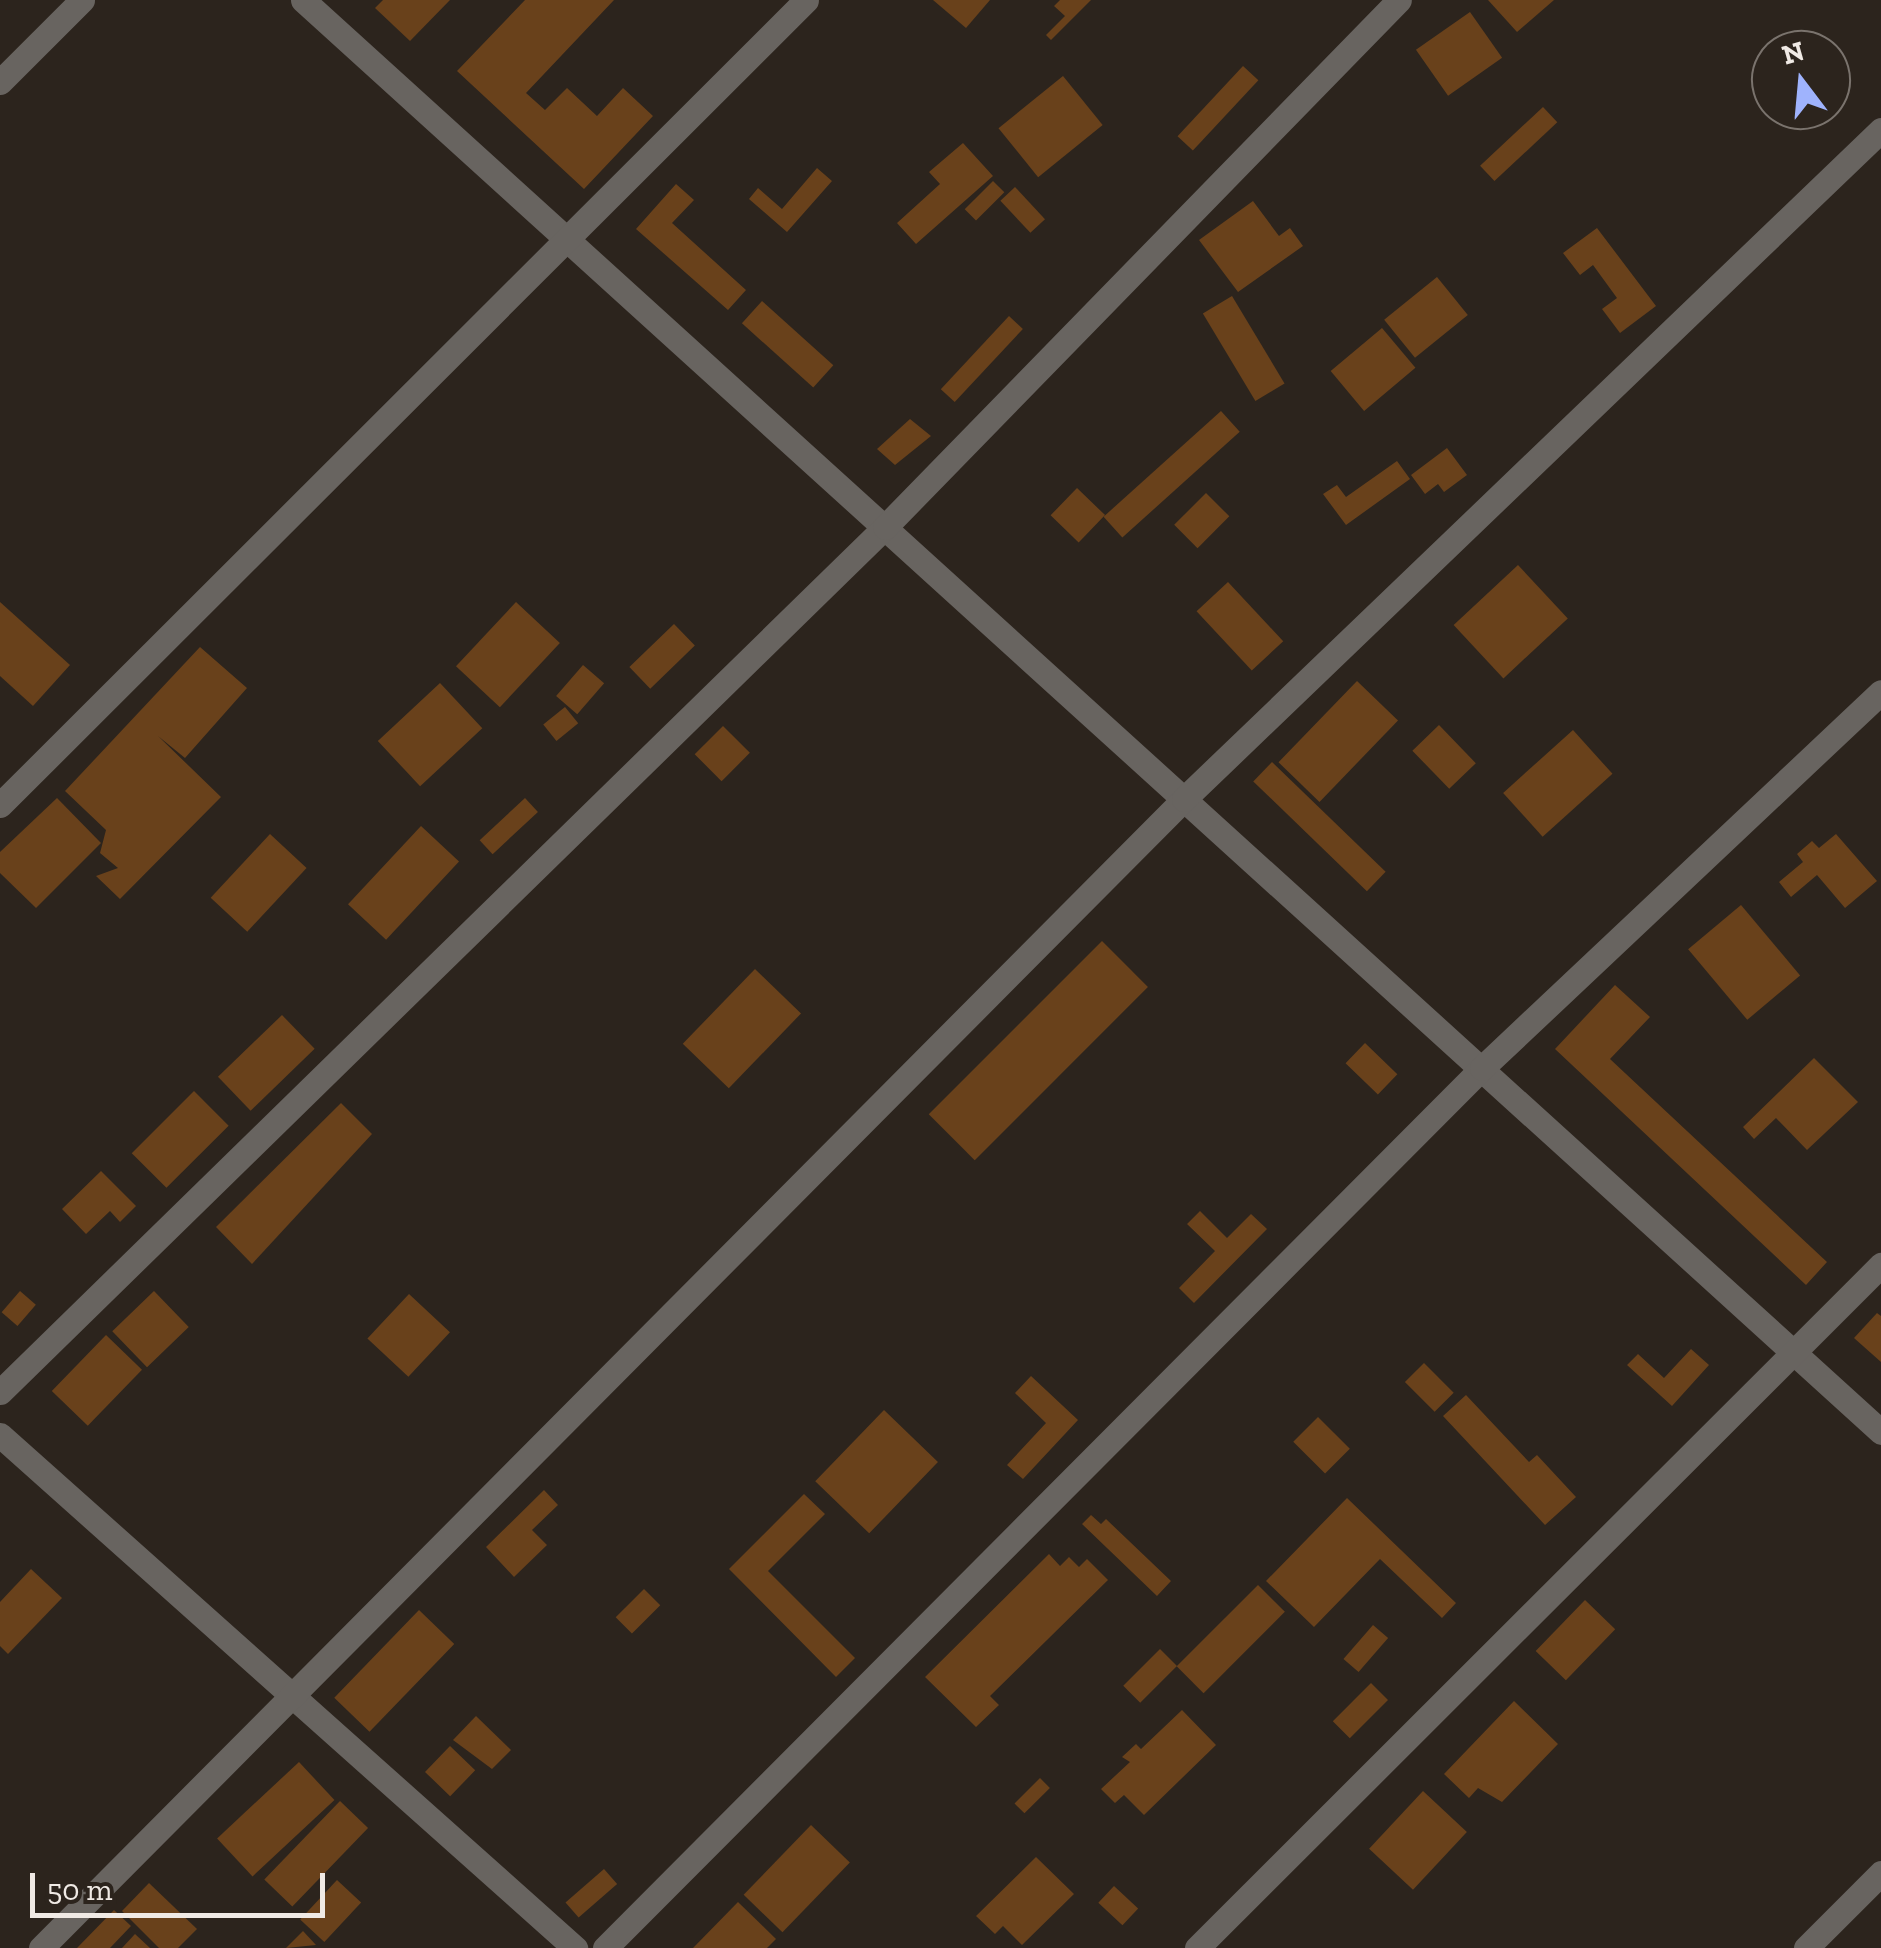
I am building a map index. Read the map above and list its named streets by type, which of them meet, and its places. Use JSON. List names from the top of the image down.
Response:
{
  "scale_bar": "50 m",
  "north": "top"
}
